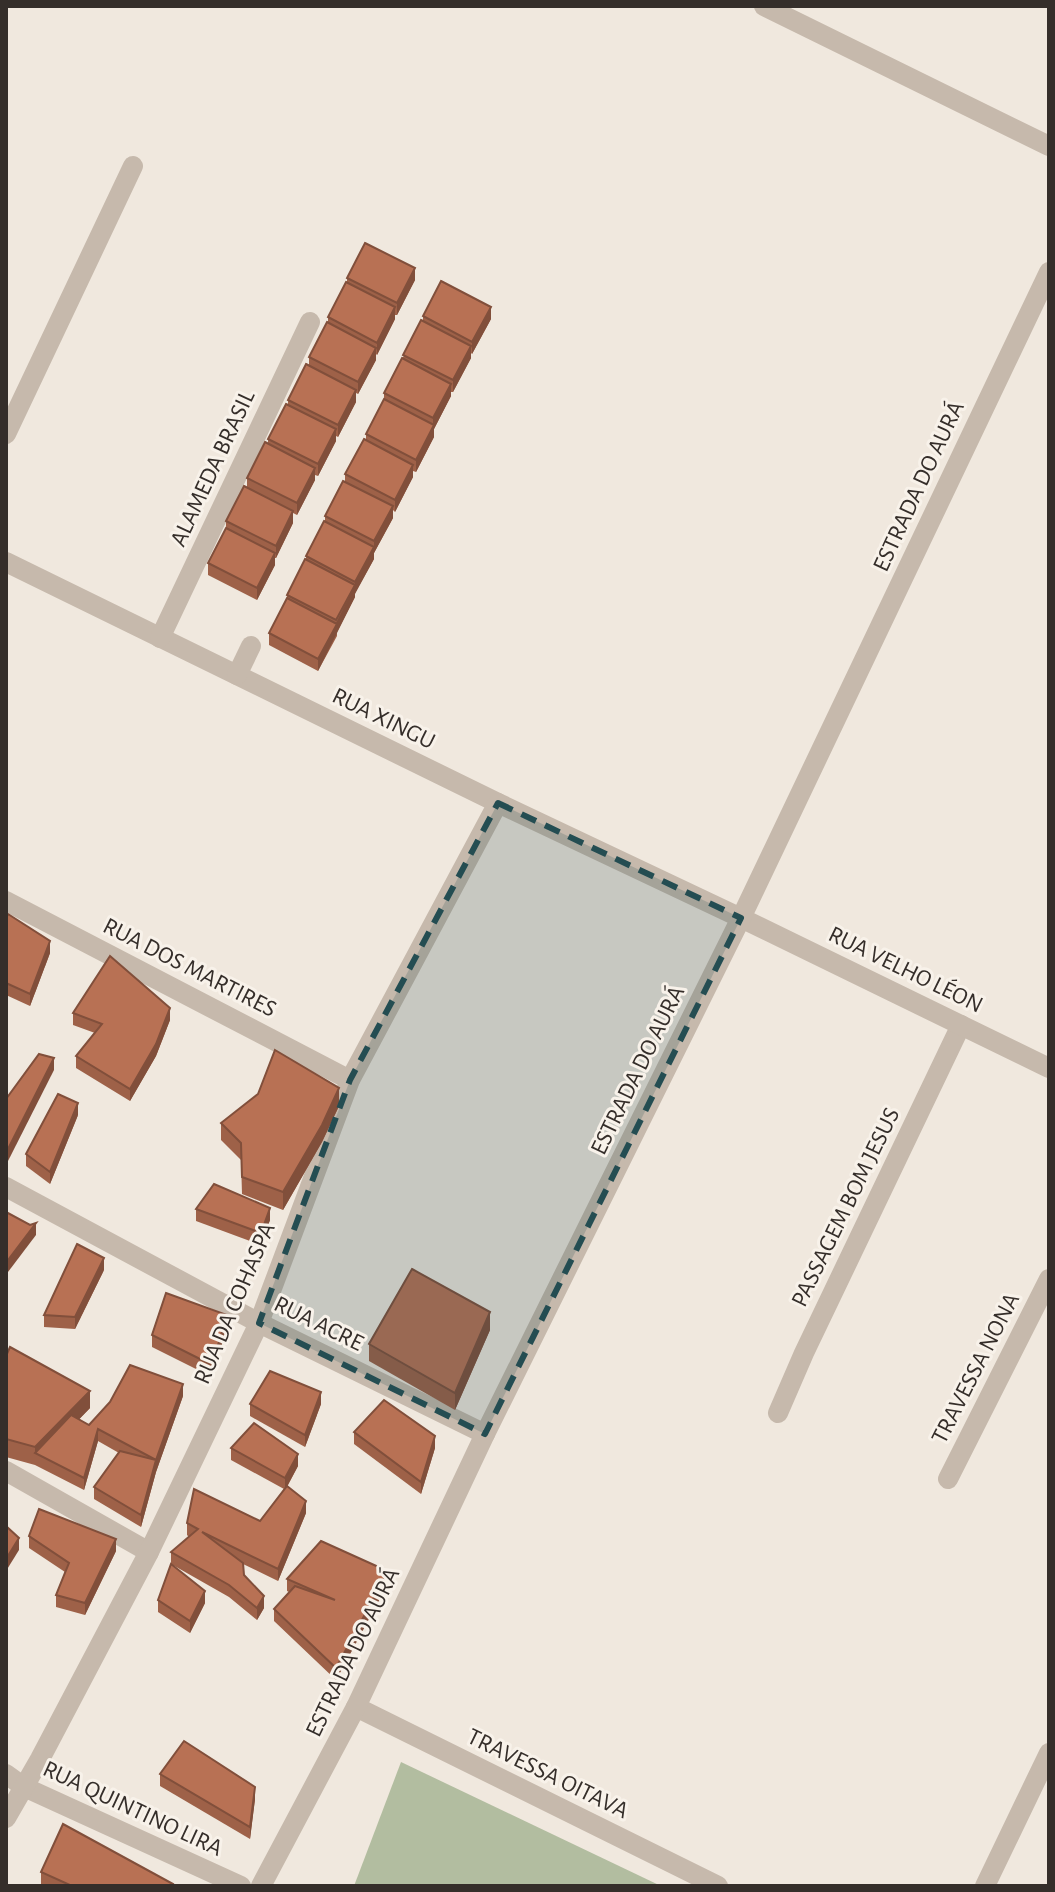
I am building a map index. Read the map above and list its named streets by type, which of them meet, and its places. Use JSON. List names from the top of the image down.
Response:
{
  "streets": {
    "street": [
      "ALAMEDA BRASIL",
      "ESTRADA DO AURÁ",
      "RUA XINGU",
      "RUA DOS MARTIRES",
      "RUA VELHO LÉON",
      "PASSAGEM BOM JESUS",
      "RUA DA COHASPA",
      "RUA ACRE",
      "TRAVESSA NONA",
      "TRAVESSA OITAVA",
      "RUA QUINTINO LIRA"
    ]
  },
  "crossings": [
    ["ALAMEDA BRASIL", "RUA XINGU"],
    ["ESTRADA DO AURÁ", "RUA XINGU"],
    ["ESTRADA DO AURÁ", "RUA VELHO LÉON"],
    ["ESTRADA DO AURÁ", "RUA ACRE"],
    ["ESTRADA DO AURÁ", "TRAVESSA OITAVA"],
    ["RUA XINGU", "RUA VELHO LÉON"],
    ["RUA XINGU", "RUA DA COHASPA"],
    ["RUA DOS MARTIRES", "RUA DA COHASPA"],
    ["RUA VELHO LÉON", "PASSAGEM BOM JESUS"],
    ["RUA DA COHASPA", "RUA ACRE"],
    ["RUA DA COHASPA", "RUA QUINTINO LIRA"]
  ]
}
